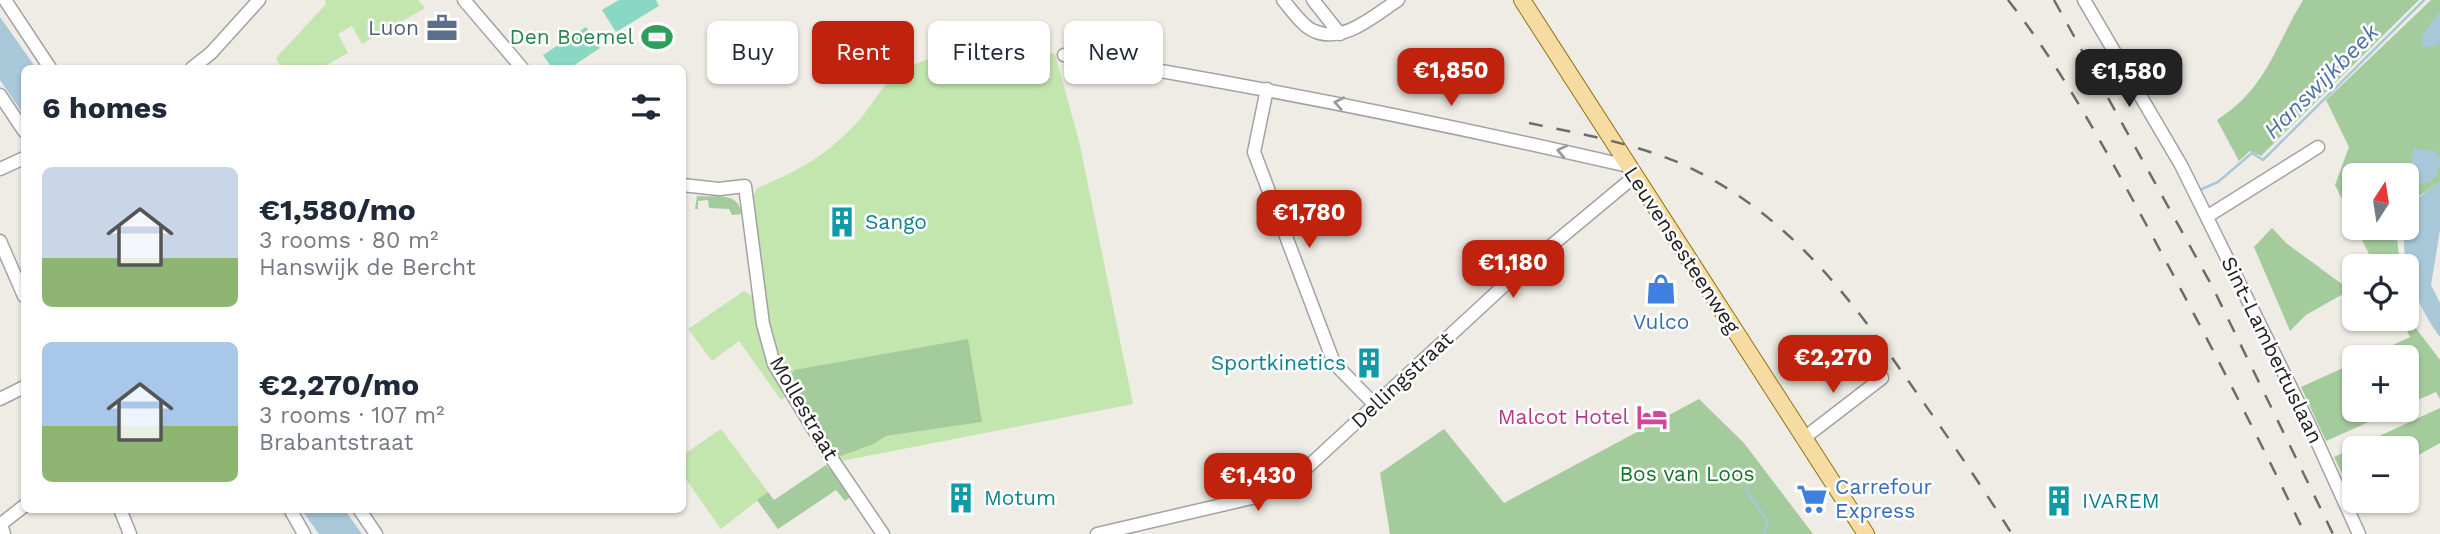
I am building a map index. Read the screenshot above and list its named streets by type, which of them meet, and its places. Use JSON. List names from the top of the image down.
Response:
{
  "streets": {
    "main road": ["Leuvensesteenweg"],
    "street": ["Sint-Lambertuslaan", "Dellingstraat", "Mollestraat"]
  },
  "crossings": [
    ["Leuvensesteenweg", "Dellingstraat"]
  ],
  "water": ["Hanswijkbeek"],
  "parks": ["Bos van Loos"],
  "places": {
    "office": ["Luon"],
    "sports": ["Den Boemel"],
    "building": [
      "Sango",
      "Sportkinetics",
      "Motum",
      "IVAREM"
    ],
    "shop": ["Vulco"],
    "hotel": ["Malcot Hotel"],
    "supermarket": ["Carrefour Express"]
  },
  "north": "top",
  "page": {
    "chip": [
      "Buy",
      "Rent",
      "Filters",
      "New"
    ],
    "price": [
      "€1,850",
      "€1,580",
      "€1,780",
      "€1,180",
      "€2,270",
      "€1,430"
    ],
    "heading": "6 homes",
    "list": [
      {
        "name": "€1,580/mo",
        "note": "3 rooms · 80 m² · Hanswijk de Bercht"
      },
      {
        "name": "€2,270/mo",
        "note": "3 rooms · 107 m² · Brabantstraat"
      }
    ],
    "map_buttons": ["+", "−"]
  }
}
